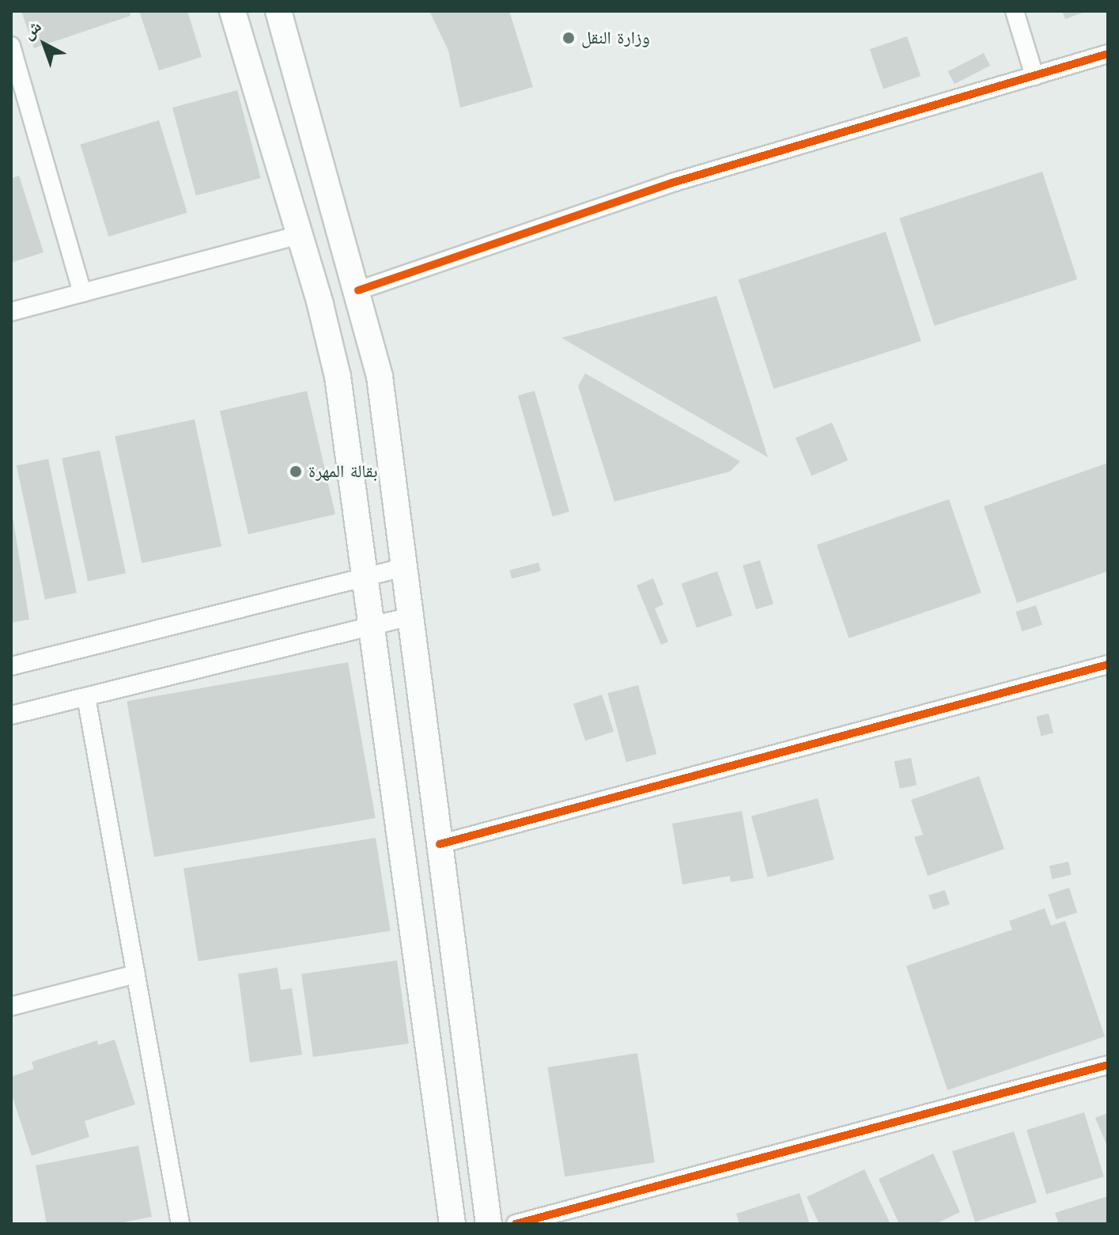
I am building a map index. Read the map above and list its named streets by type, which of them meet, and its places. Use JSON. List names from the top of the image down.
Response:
{
  "places": ["وزارة النقل", "بقالة المهرة"],
  "north": "top left"
}
